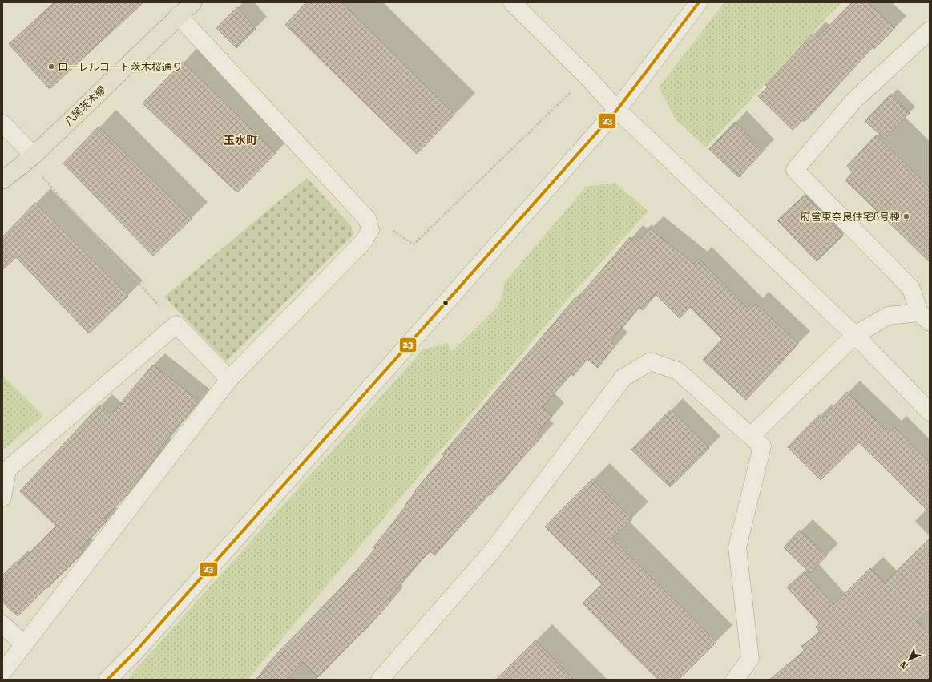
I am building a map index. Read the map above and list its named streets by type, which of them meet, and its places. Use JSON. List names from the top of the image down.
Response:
{
  "streets": {
    "main road": ["八尾茨木線"]
  },
  "districts": ["玉水町"],
  "places": ["ローレルコート茨木桜通り", "府営東奈良住宅8号棟"],
  "lines": ["transit line 23"],
  "north": "bottom left"
}
